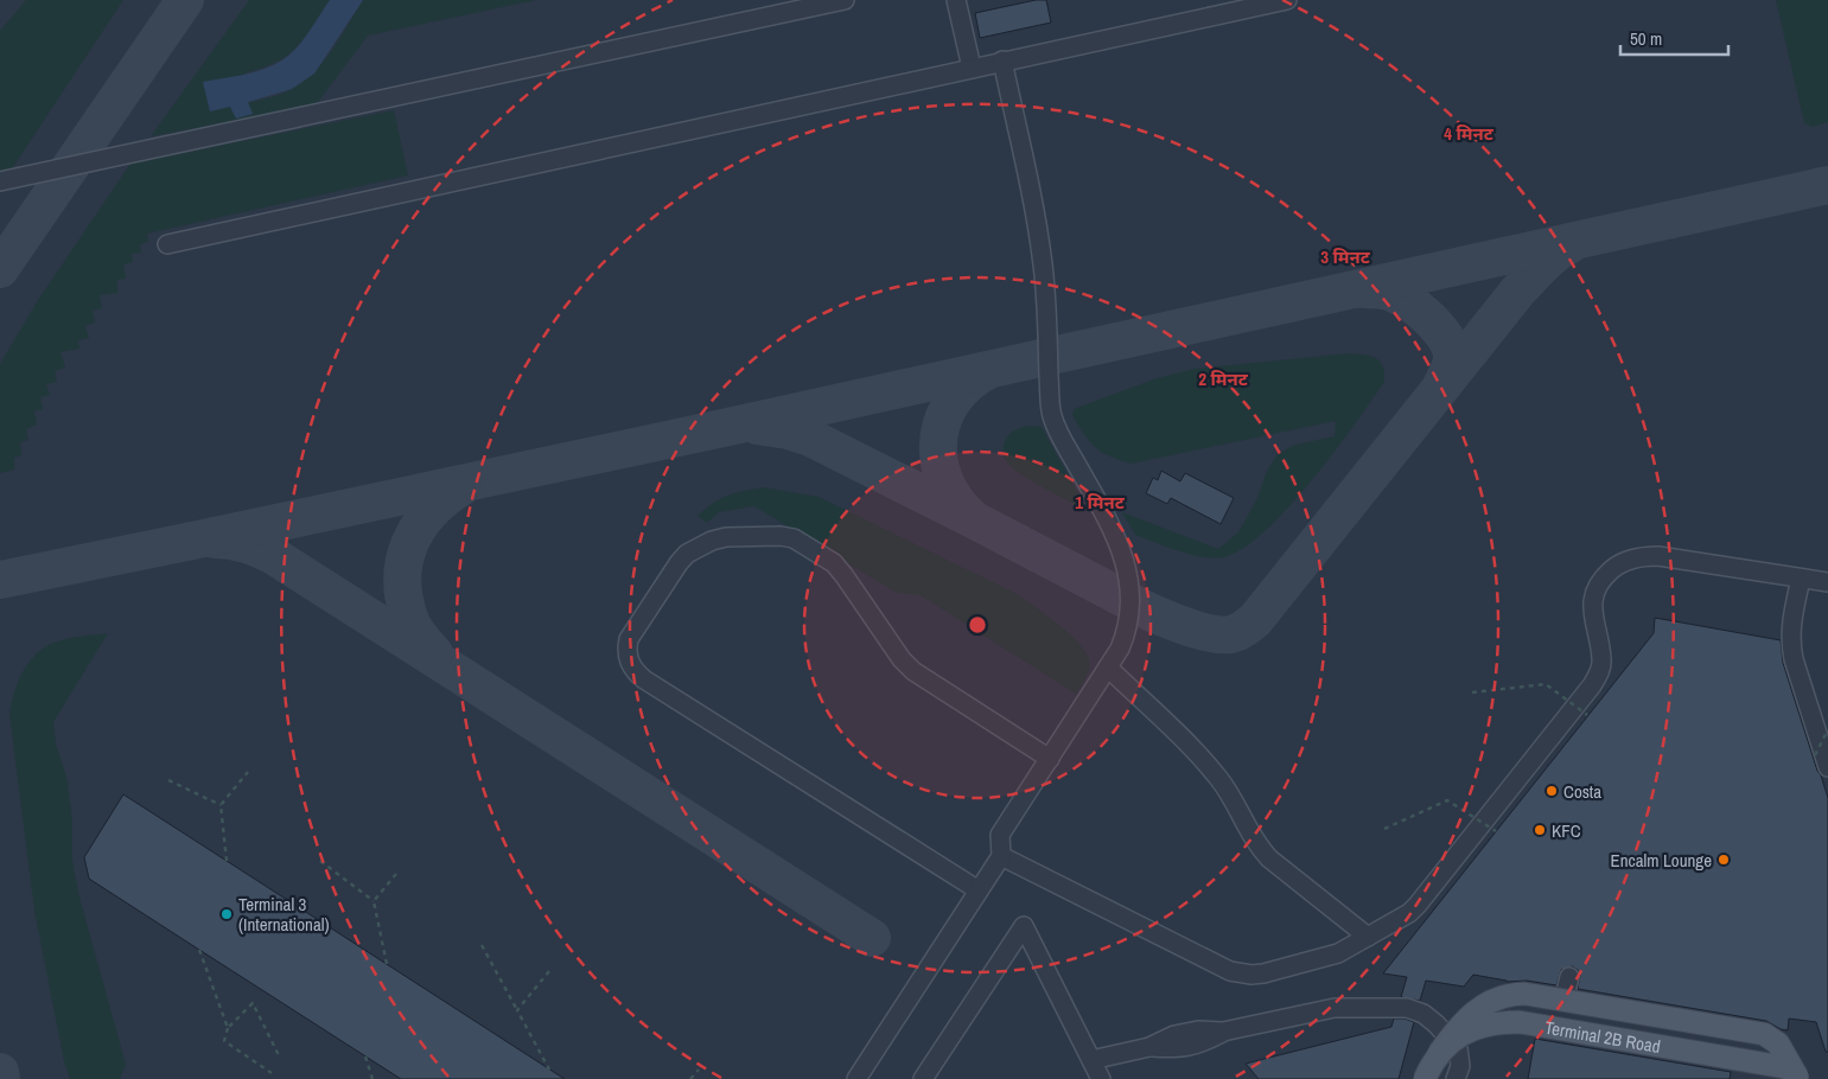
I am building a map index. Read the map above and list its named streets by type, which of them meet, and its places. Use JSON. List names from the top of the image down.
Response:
{
  "streets": {
    "main road": ["Terminal 2B Road"]
  },
  "places": [
    "Costa",
    "KFC",
    "Encalm Lounge",
    "Terminal 3 (International)"
  ],
  "scale_bar": "50 m",
  "rings": [
    "4 मिनट",
    "3 मिनट",
    "2 मिनट",
    "1 मिनट"
  ]
}
